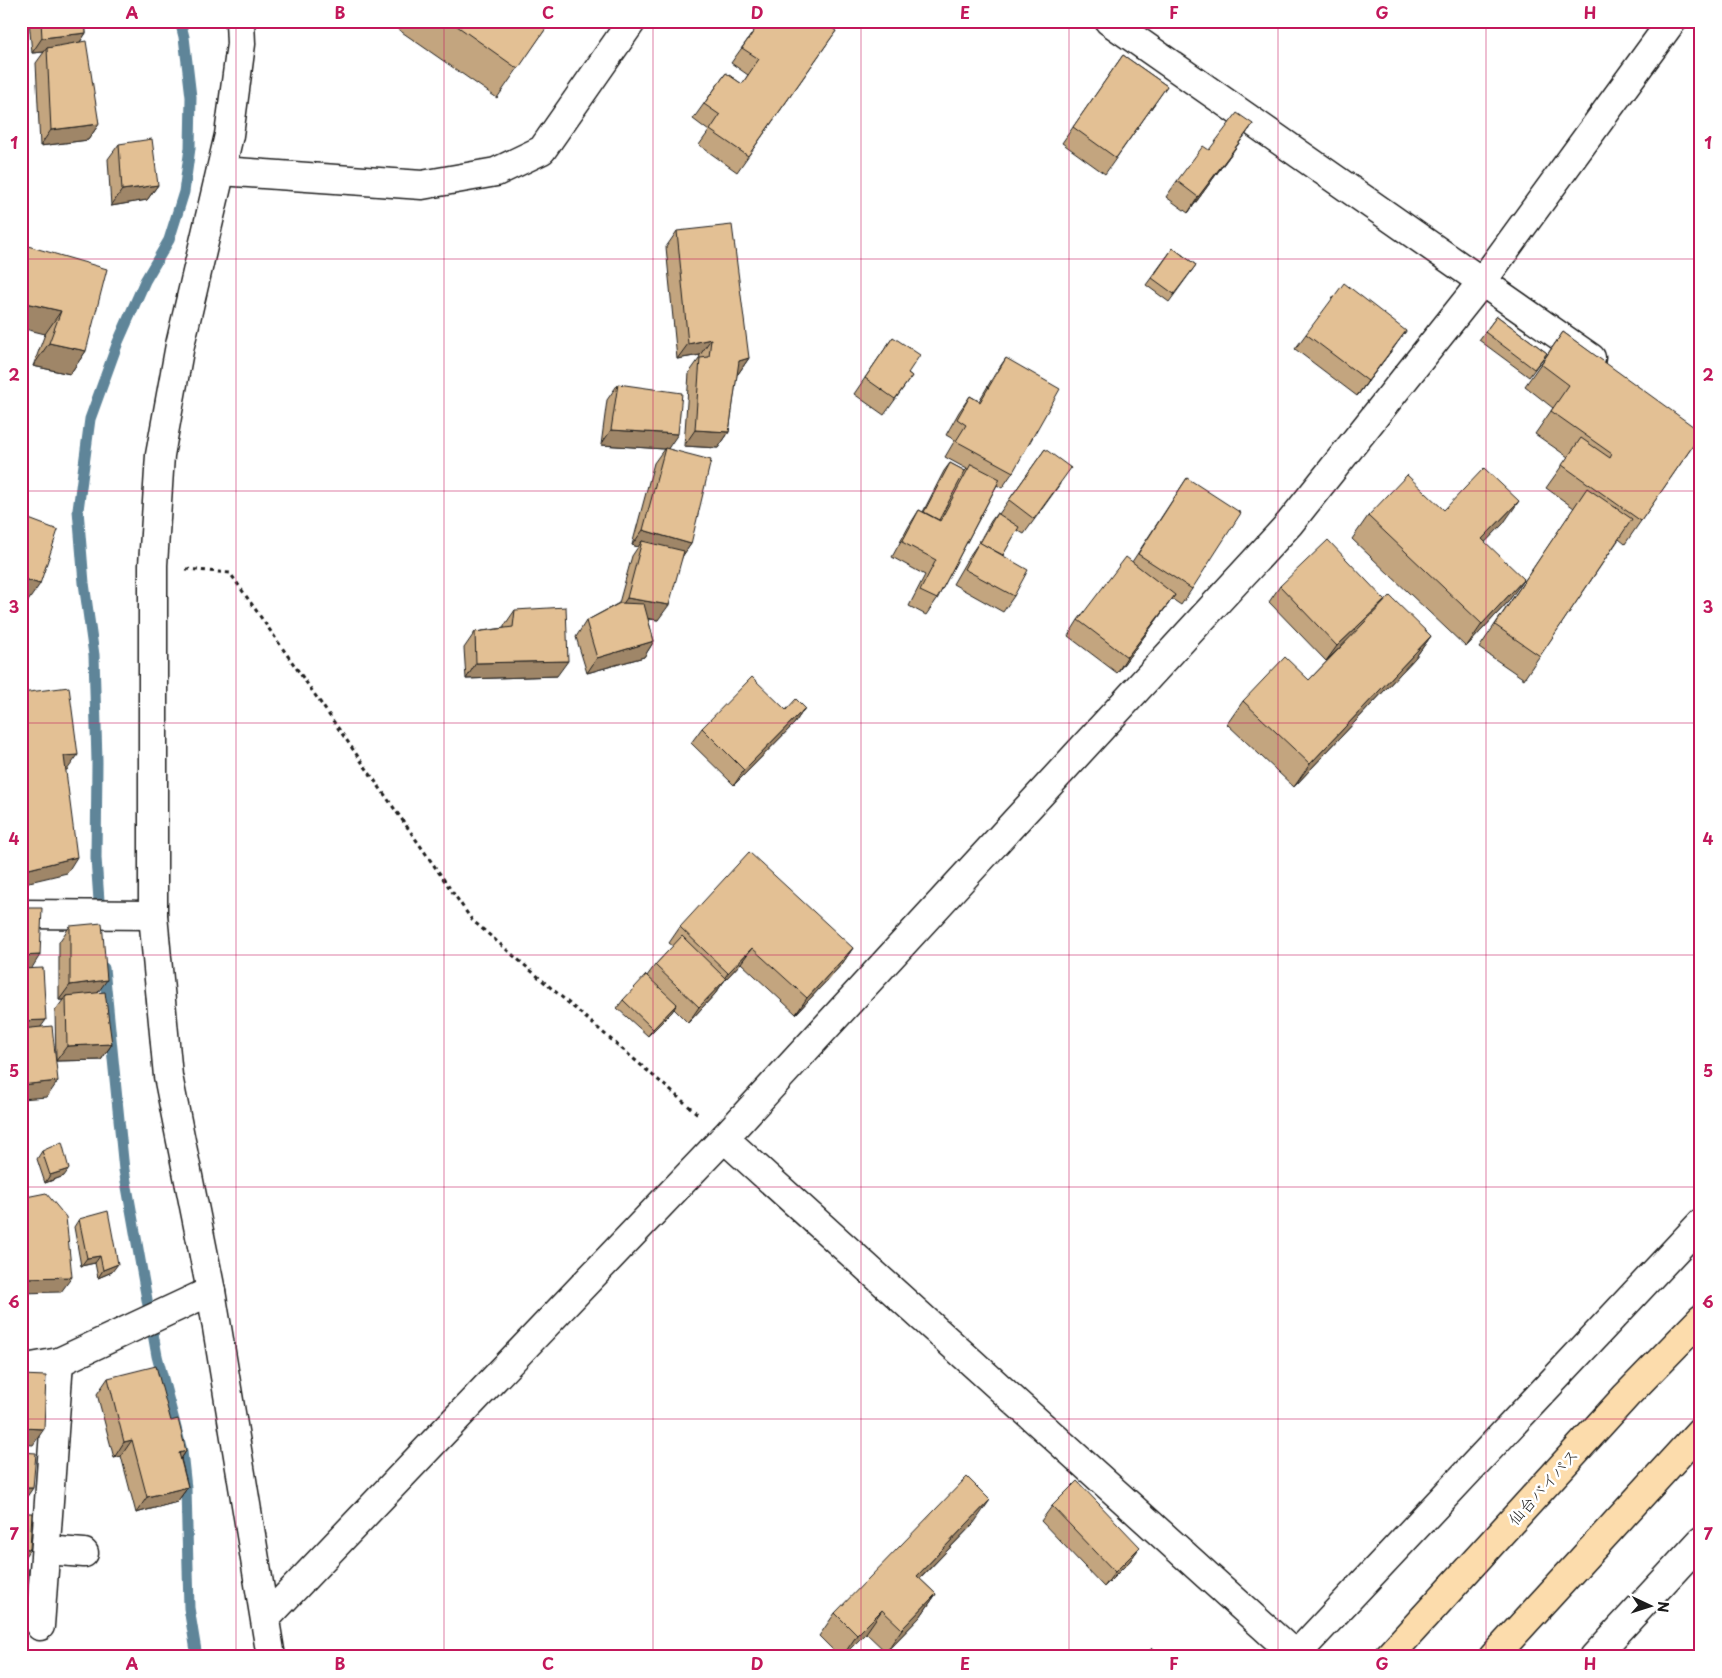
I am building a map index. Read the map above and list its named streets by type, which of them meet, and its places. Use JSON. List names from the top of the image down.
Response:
{
  "streets": {
    "highway": ["仙台バイパス"]
  },
  "north": "right",
  "grid": {
    "columns": [
      "A",
      "B",
      "C",
      "D",
      "E",
      "F",
      "G",
      "H"
    ],
    "rows": [
      "1",
      "2",
      "3",
      "4",
      "5",
      "6",
      "7"
    ]
  }
}
